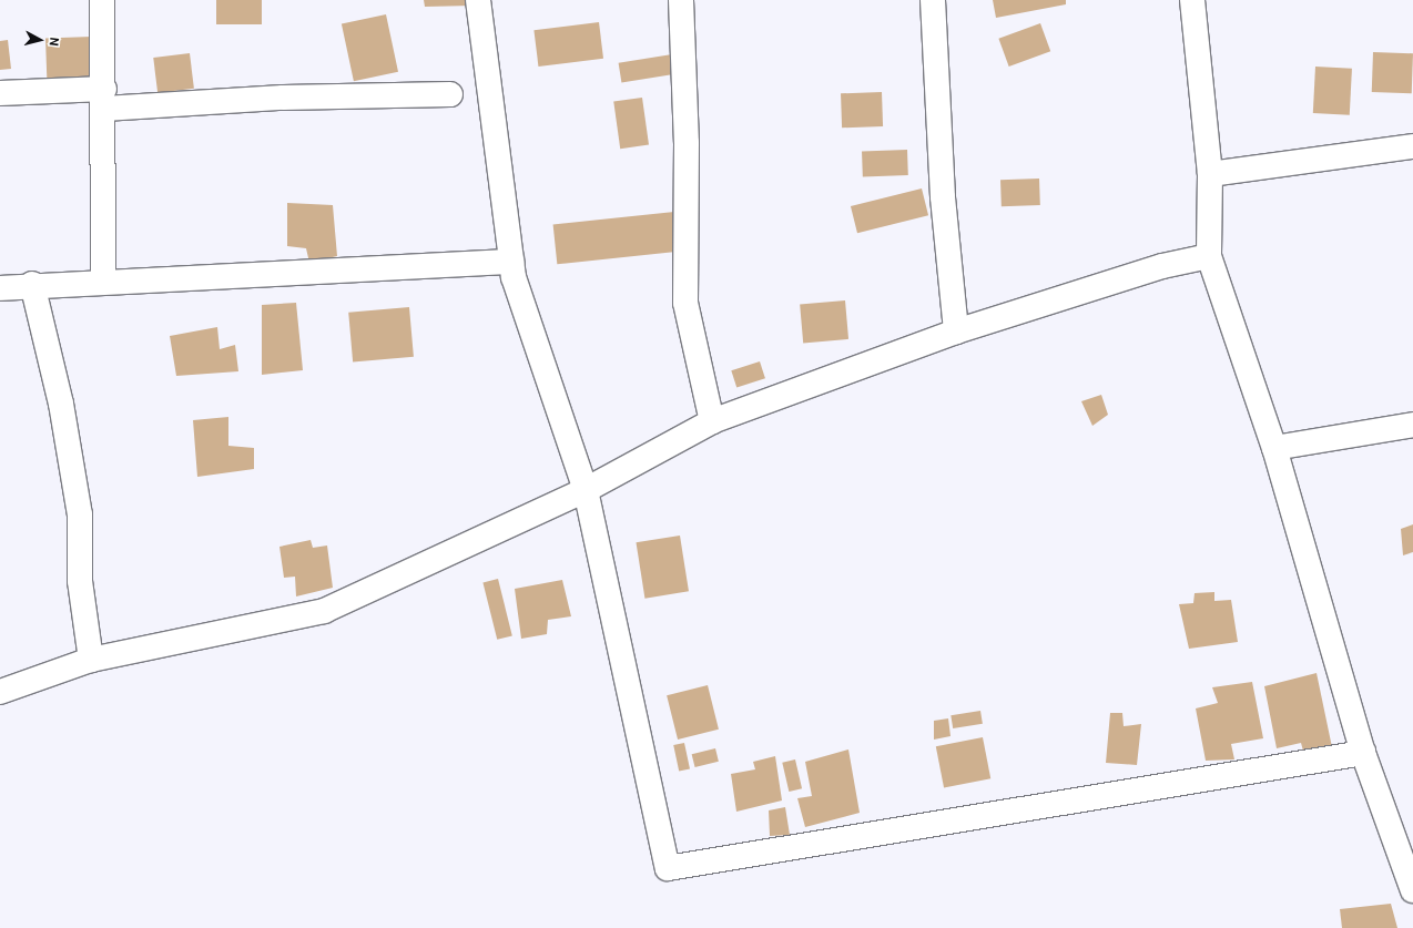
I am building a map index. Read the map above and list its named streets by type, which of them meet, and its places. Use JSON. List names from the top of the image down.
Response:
{
  "north": "right"
}
